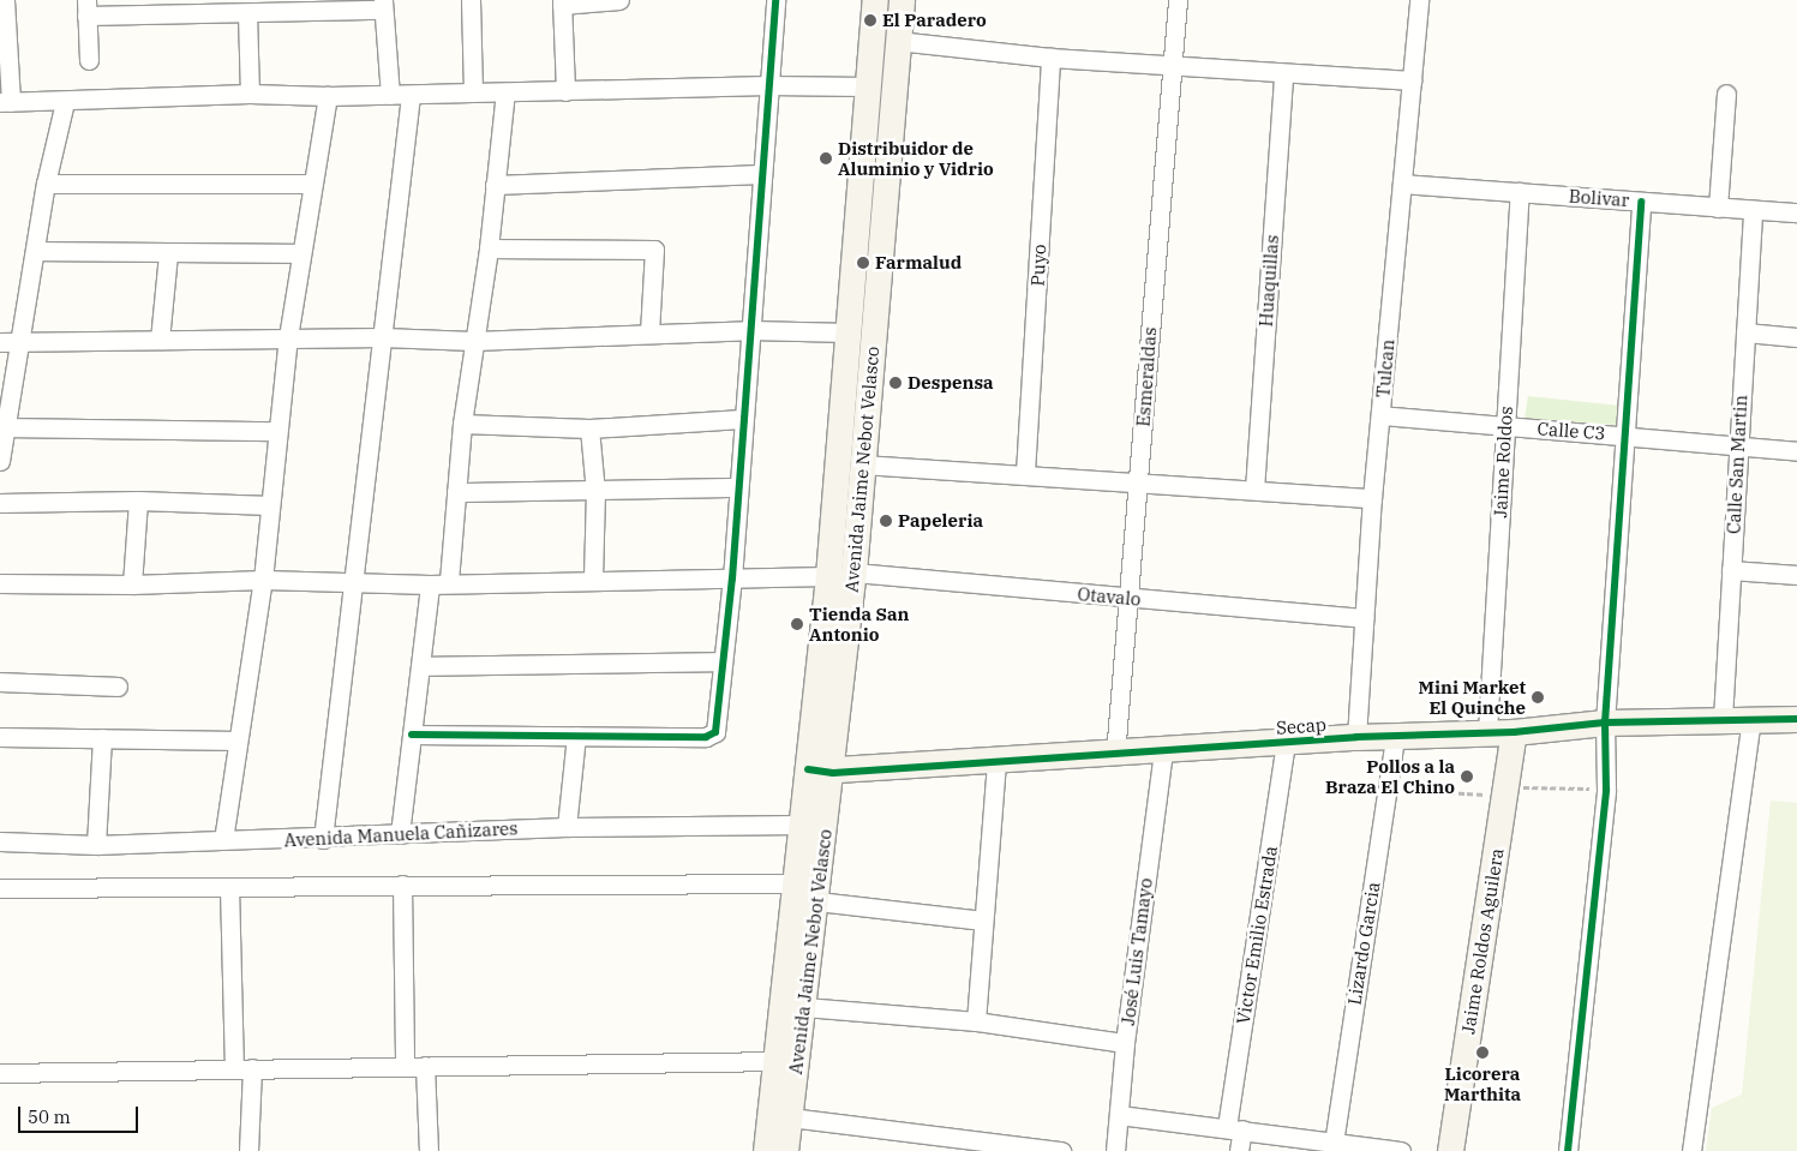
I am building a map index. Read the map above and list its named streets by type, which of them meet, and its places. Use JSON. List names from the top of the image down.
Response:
{
  "streets": {
    "main road": ["Avenida Jaime Nebot Velasco", "Secap", "Jaime Roldos Aguilera"],
    "street": [
      "Bolivar",
      "Puyo",
      "Huaquillas",
      "Tulcan",
      "Esmeraldas",
      "Calle C3",
      "Jaime Roldos",
      "Calle San Martin",
      "Otavalo",
      "Avenida Manuela Cañizares",
      "Victor Emilio Estrada",
      "Lizardo Garcia",
      "José Luis Tamayo"
    ]
  },
  "crossings": [
    ["Bolivar", "Tulcan"],
    ["Bolivar", "Jaime Roldos"],
    ["Bolivar", "Calle San Martin"],
    ["Tulcan", "Calle C3"],
    ["Tulcan", "Otavalo"],
    ["Tulcan", "Secap"],
    ["Esmeraldas", "Otavalo"],
    ["Esmeraldas", "Secap"],
    ["Calle C3", "Jaime Roldos"],
    ["Calle C3", "Calle San Martin"],
    ["Jaime Roldos", "Secap"],
    ["Calle San Martin", "Secap"],
    ["Avenida Jaime Nebot Velasco", "Otavalo"],
    ["Avenida Jaime Nebot Velasco", "Secap"],
    ["Avenida Jaime Nebot Velasco", "Avenida Manuela Cañizares"],
    ["Secap", "Victor Emilio Estrada"],
    ["Secap", "Jaime Roldos Aguilera"],
    ["Secap", "Lizardo Garcia"],
    ["Secap", "José Luis Tamayo"]
  ],
  "places": [
    "El Paradero",
    "Distribuidor de Aluminio y Vidrio",
    "Farmalud",
    "Despensa",
    "Papeleria",
    "Tienda San Antonio",
    "Mini Market El Quinche",
    "Pollos a la Braza El Chino",
    "Licorera Marthita"
  ],
  "scale_bar": "50 m"
}
